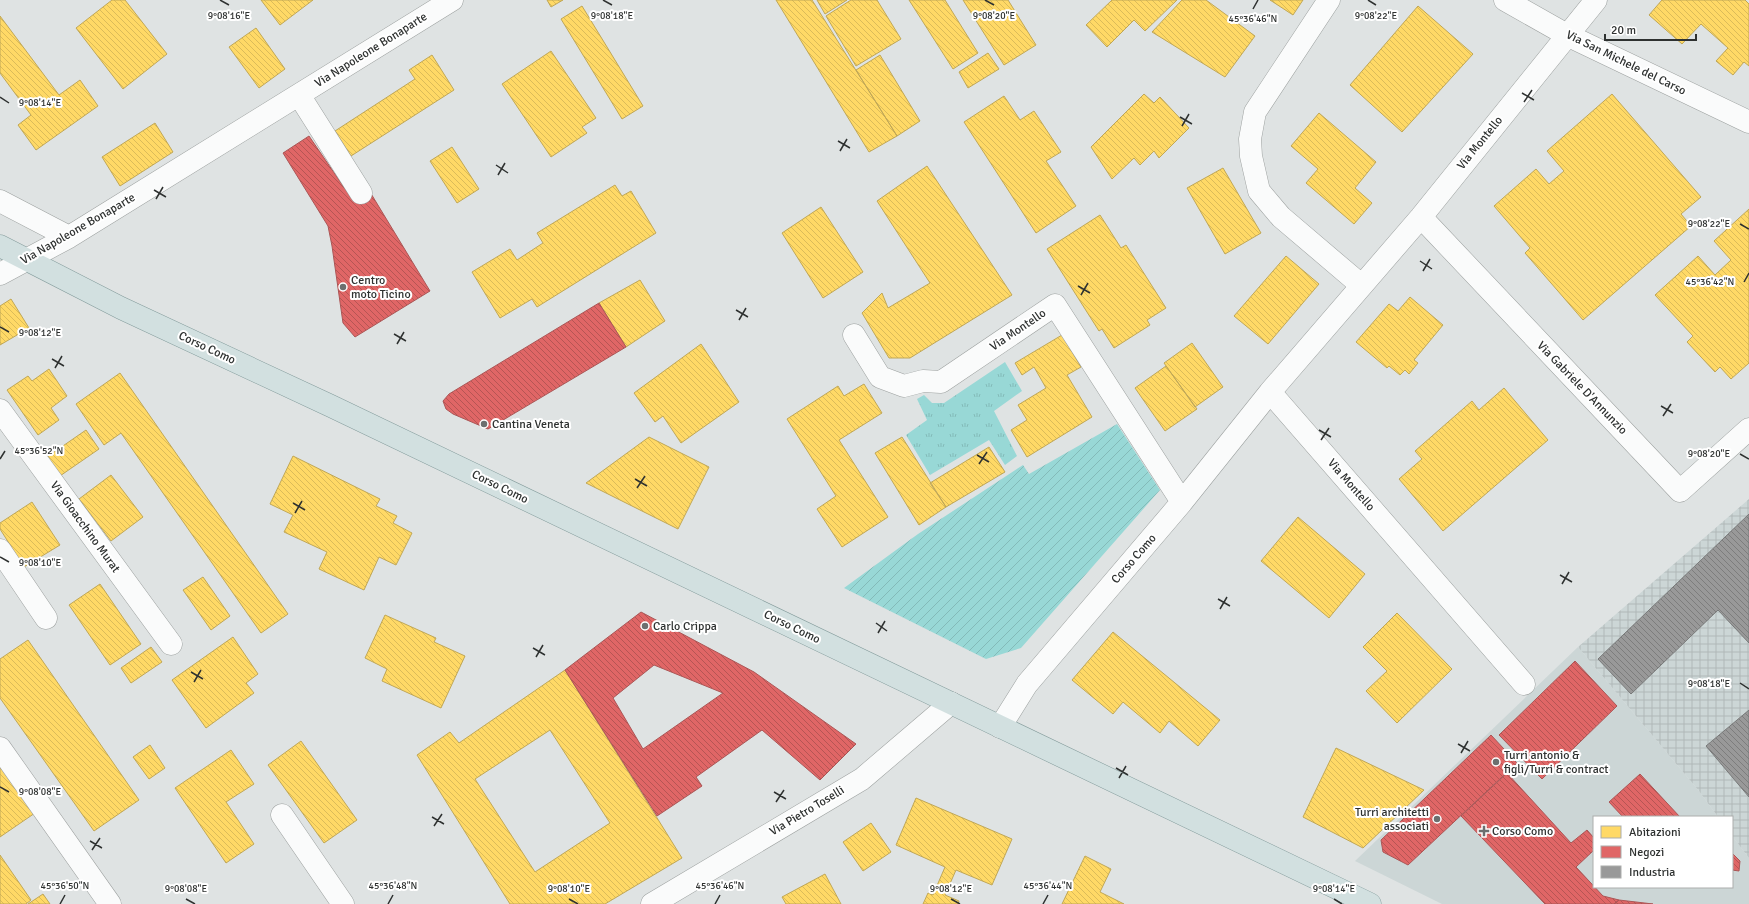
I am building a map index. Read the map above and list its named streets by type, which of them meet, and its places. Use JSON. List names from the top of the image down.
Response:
{
  "streets": {
    "main road": ["Corso Como"],
    "street": [
      "Via Napoleone Bonaparte",
      "Via San Michele del Carso",
      "Via Montello",
      "Via Gabriele D'Annunzio",
      "Via Gioacchino Murat",
      "Via Pietro Toselli"
    ]
  },
  "crossings": [
    ["Via Napoleone Bonaparte", "Corso Como"],
    ["Via San Michele del Carso", "Via Montello"],
    ["Via Montello", "Corso Como"],
    ["Via Montello", "Via Gabriele D'Annunzio"],
    ["Corso Como", "Via Pietro Toselli"]
  ],
  "places": {
    "other": [
      "Centro moto Ticino",
      "Cantina Veneta",
      "Carlo Crippa",
      "Turri antonio & figli/Turri & contract",
      "Turri architetti associati"
    ],
    "health": ["Corso Como"]
  },
  "legend": ["Abitazioni", "Negozi", "Industria"],
  "scale_bar": "20 m",
  "coordinates": [
    "9°08'16\"E",
    "9°08'18\"E",
    "9°08'20\"E",
    "9°08'22\"E",
    "45°36'46\"N",
    "9°08'14\"E",
    "45°36'42\"N",
    "9°08'12\"E",
    "45°36'52\"N",
    "9°08'10\"E",
    "9°08'08\"E",
    "45°36'50\"N",
    "45°36'48\"N",
    "45°36'44\"N"
  ]
}
